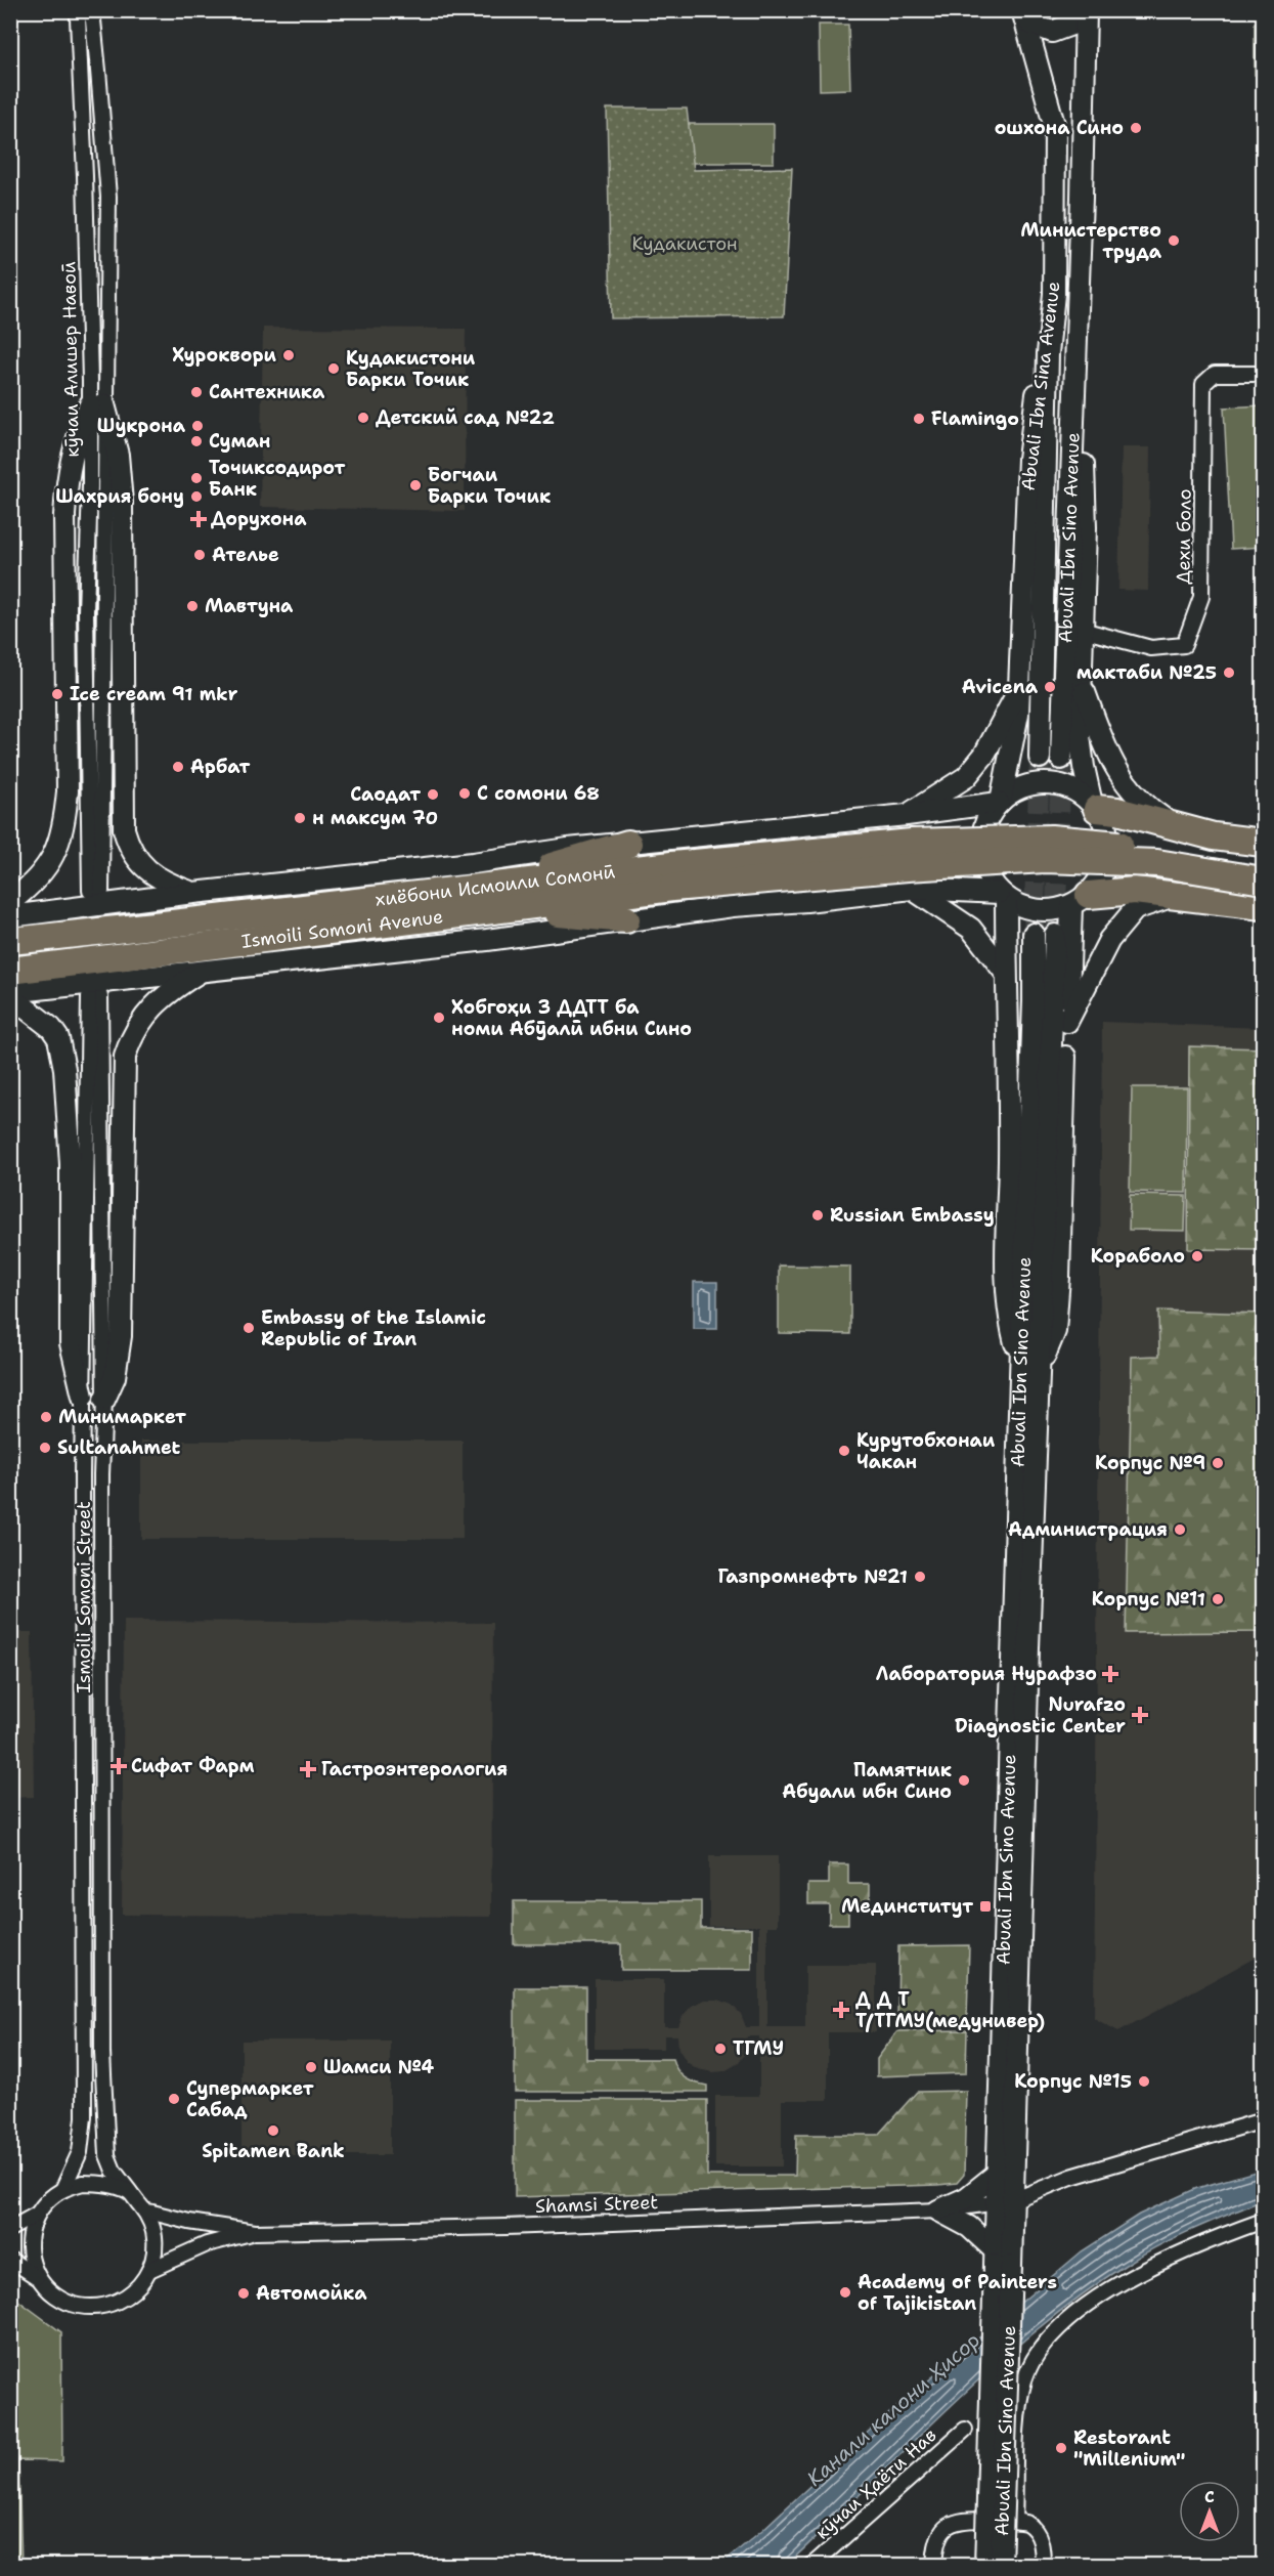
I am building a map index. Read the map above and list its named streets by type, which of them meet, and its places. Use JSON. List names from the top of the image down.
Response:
{
  "streets": {
    "highway": ["хиёбони Исмоили Сомонӣ", "Ismoili Somoni Avenue"],
    "main road": ["Abuali Ibn Sina Avenue", "Abuali Ibn Sino Avenue"],
    "street": [
      "кӯчаи Алишер Навоӣ",
      "Дехи боло",
      "Ismoili Somoni Street",
      "Shamsi Street",
      "кӯчаи Ҳаёти Нав"
    ]
  },
  "crossings": [
    ["Abuali Ibn Sina Avenue", "Дехи боло"],
    ["Abuali Ibn Sina Avenue", "Abuali Ibn Sino Avenue"],
    ["Abuali Ibn Sino Avenue", "Shamsi Street"],
    ["хиёбони Исмоили Сомонӣ", "Ismoili Somoni Avenue"],
    ["Ismoili Somoni Street", "Shamsi Street"]
  ],
  "water": ["Канали калони Ҳисор"],
  "parks": ["Кудакистон"],
  "places": {
    "other": [
      "ошхона Сино",
      "Министерство труда",
      "Хуроквори",
      "Кудакистони Барки Точик",
      "Сантехника",
      "Детский сад №22",
      "Flamingo",
      "Шукрона",
      "Суман",
      "Точиксодирот Банк",
      "Богчаи Барки Точик",
      "Шахрия бону",
      "Ателье",
      "Мавтуна",
      "мактаби №25",
      "Avicena",
      "Ice cream 91 mkr",
      "Арбат",
      "С сомони 68",
      "Саодат",
      "н максум 70",
      "Хобгоҳи 3 ДДТТ ба номи Абӯалӣ ибни Сино",
      "Russian Embassy",
      "Кораболо",
      "Embassy of the Islamic Republic of Iran",
      "Минимаркет",
      "Sultanahmet",
      "Курутобхонаи Чакан",
      "Корпус №9",
      "Администрация",
      "Газпромнефть №21",
      "Корпус №11",
      "Памятник Абуали ибн Сино",
      "ТГМУ",
      "Шамси №4",
      "Корпус №15",
      "Супермаркет Сабад",
      "Spitamen Bank",
      "Academy of Painters of Tajikistan",
      "Автомойка",
      "Restorant \"Millenium\""
    ],
    "health": [
      "Дорухона",
      "Лаборатория Нурафзо",
      "Nurafzo Diagnostic Center",
      "Сифат Фарм",
      "Гастроэнтерология",
      "Д Д Т Т/ТГМУ(медунивер)"
    ],
    "transit": ["Мединститут"]
  },
  "north": "top"
}
